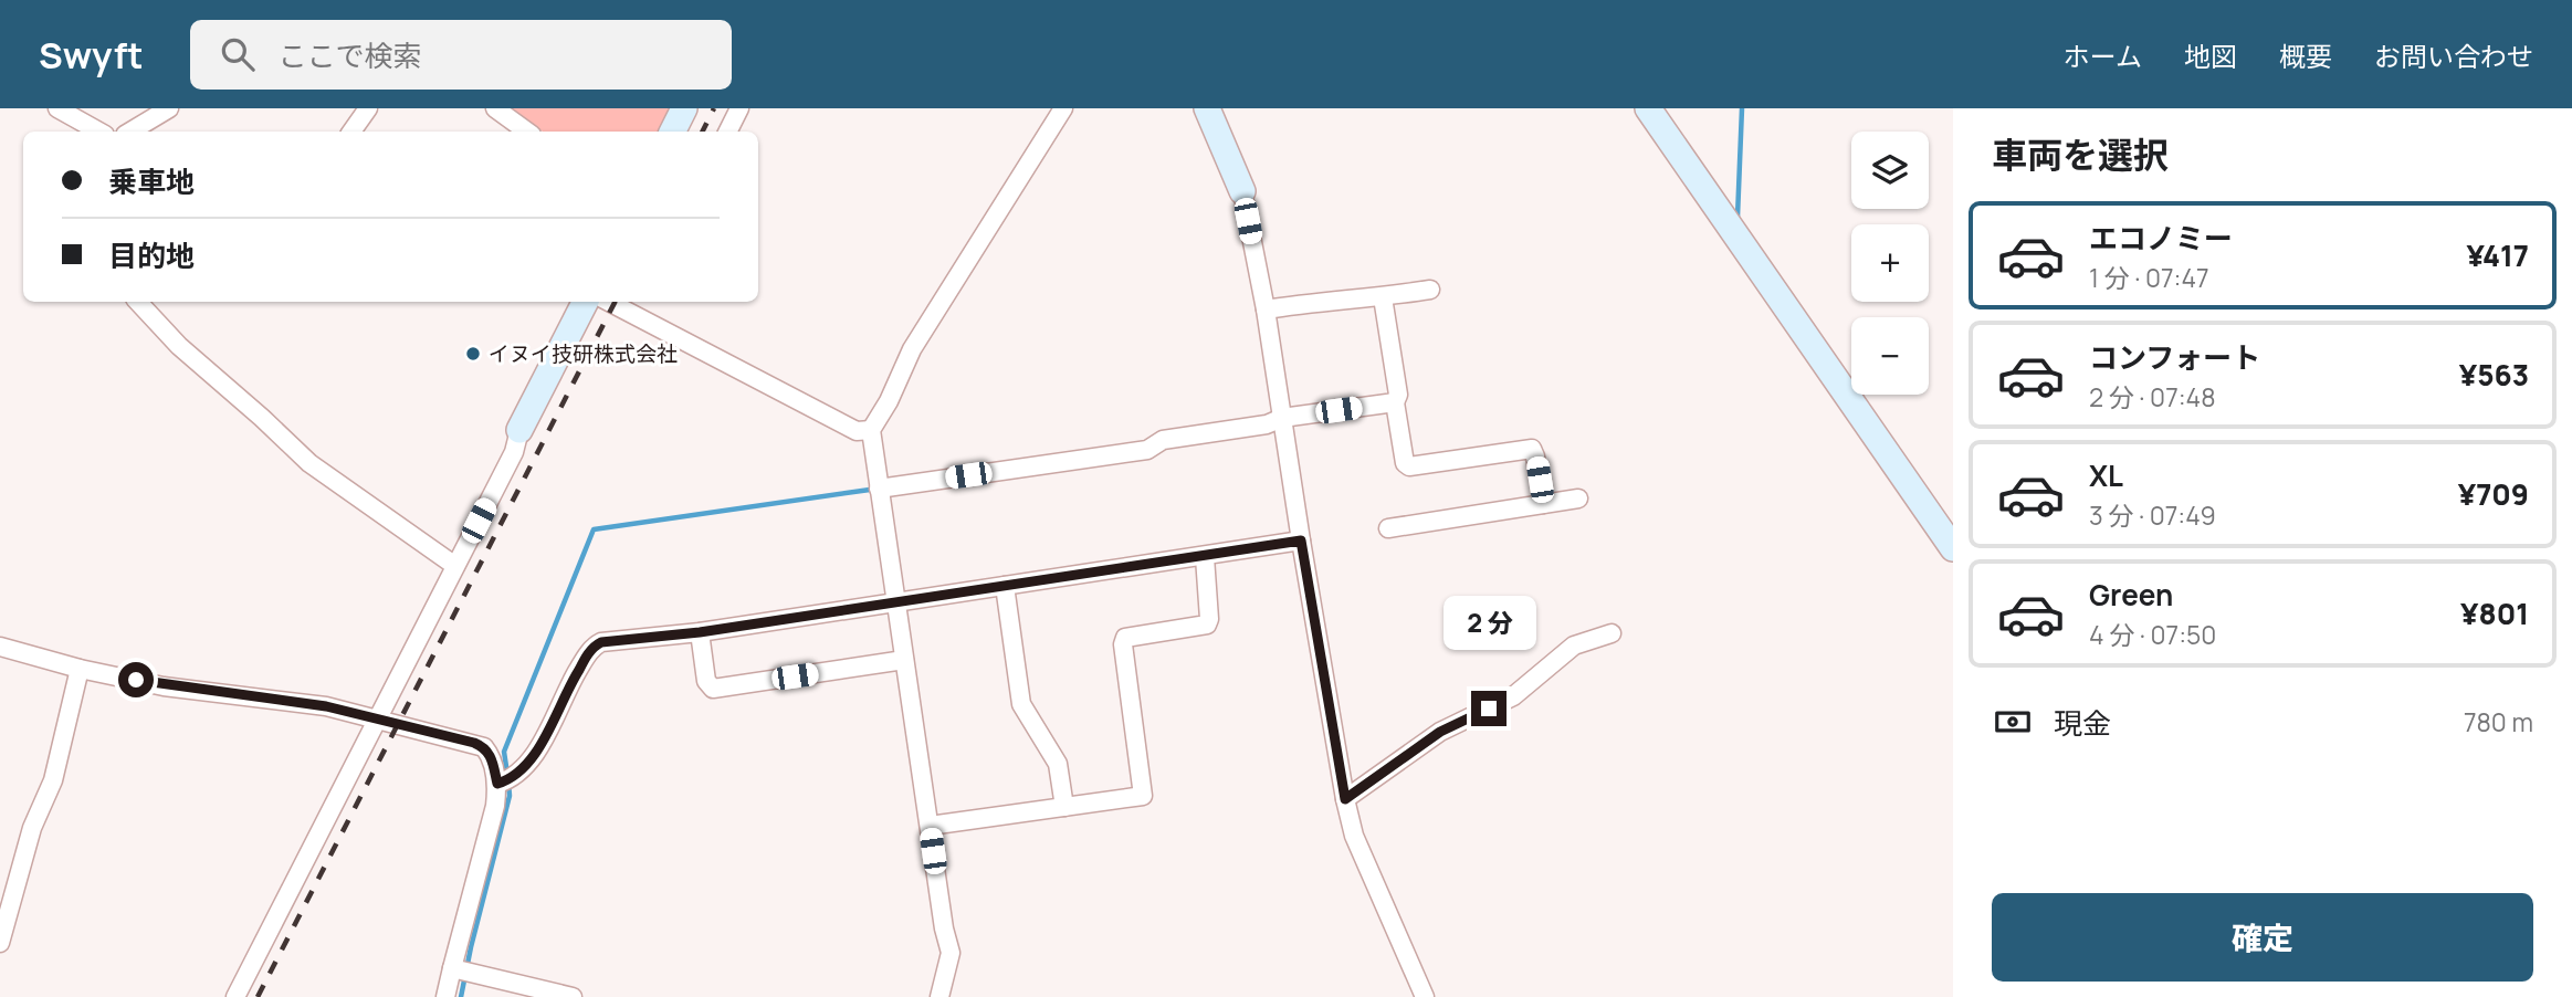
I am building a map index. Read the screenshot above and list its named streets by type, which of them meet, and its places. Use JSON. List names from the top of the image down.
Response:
{
  "places": ["イヌイ技研株式会社"],
  "page": {
    "header": "Swyft",
    "search": "ここで検索",
    "nav": [
      "ホーム",
      "地図",
      "概要",
      "お問い合わせ"
    ],
    "heading": "車両を選択",
    "map_buttons": ["+", "−"],
    "banner": ["乗車地", "目的地"],
    "list": [
      {
        "name": "エコノミー",
        "note": "1 分 · 07:47",
        "value": "¥417"
      },
      {
        "name": "コンフォート",
        "note": "2 分 · 07:48",
        "value": "¥563"
      },
      {
        "name": "XL",
        "note": "3 分 · 07:49",
        "value": "¥709"
      },
      {
        "name": "Green",
        "note": "4 分 · 07:50",
        "value": "¥801"
      }
    ],
    "bubble": "2 分",
    "pay": ["現金", "780 m"],
    "buttons": "確定"
  }
}
